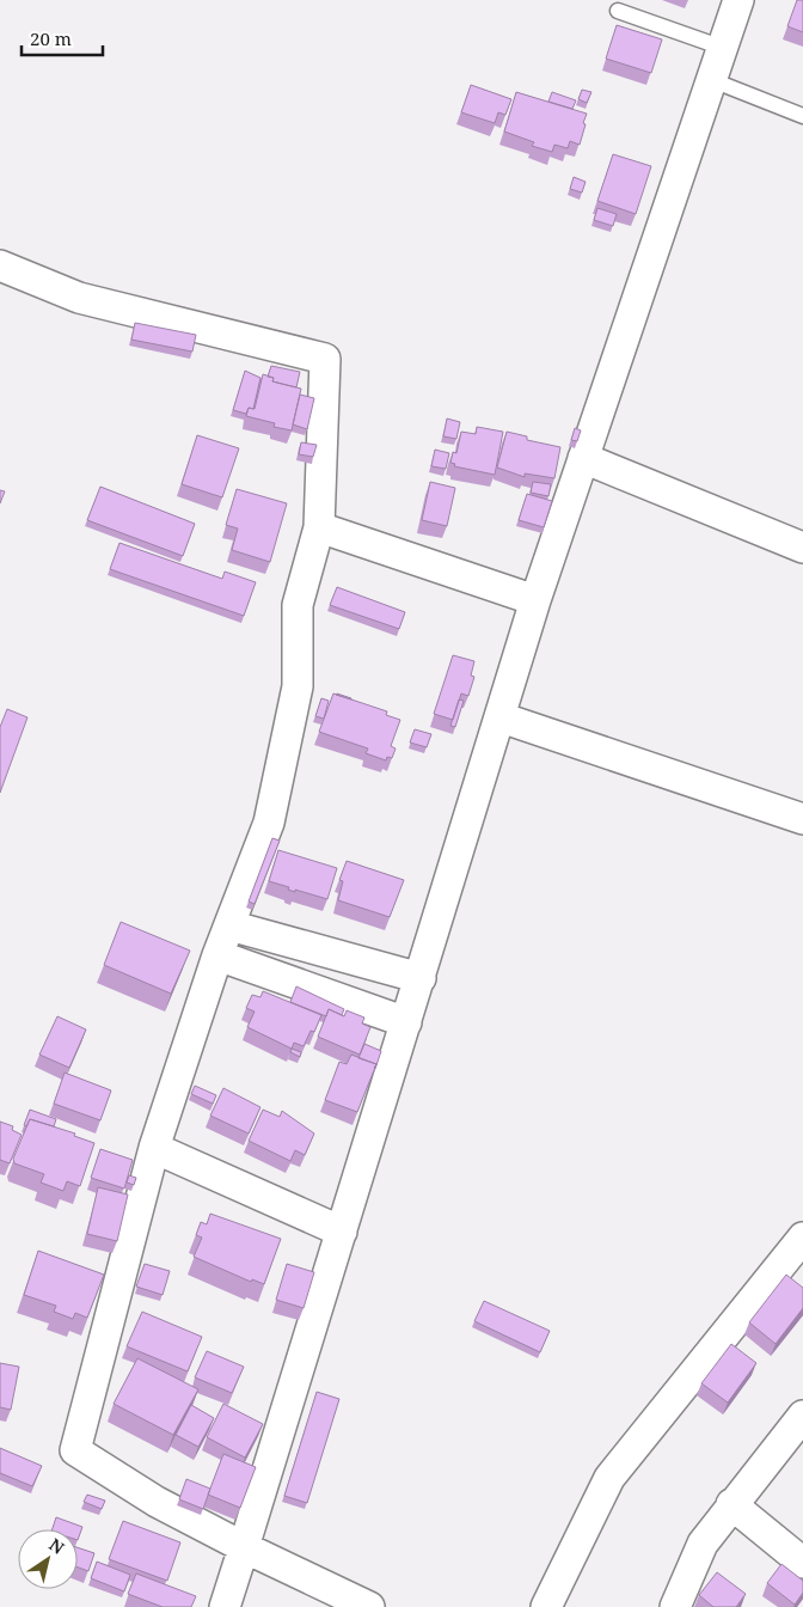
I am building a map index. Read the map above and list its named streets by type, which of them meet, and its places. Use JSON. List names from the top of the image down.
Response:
{
  "scale_bar": "20 m",
  "north": "top right"
}
